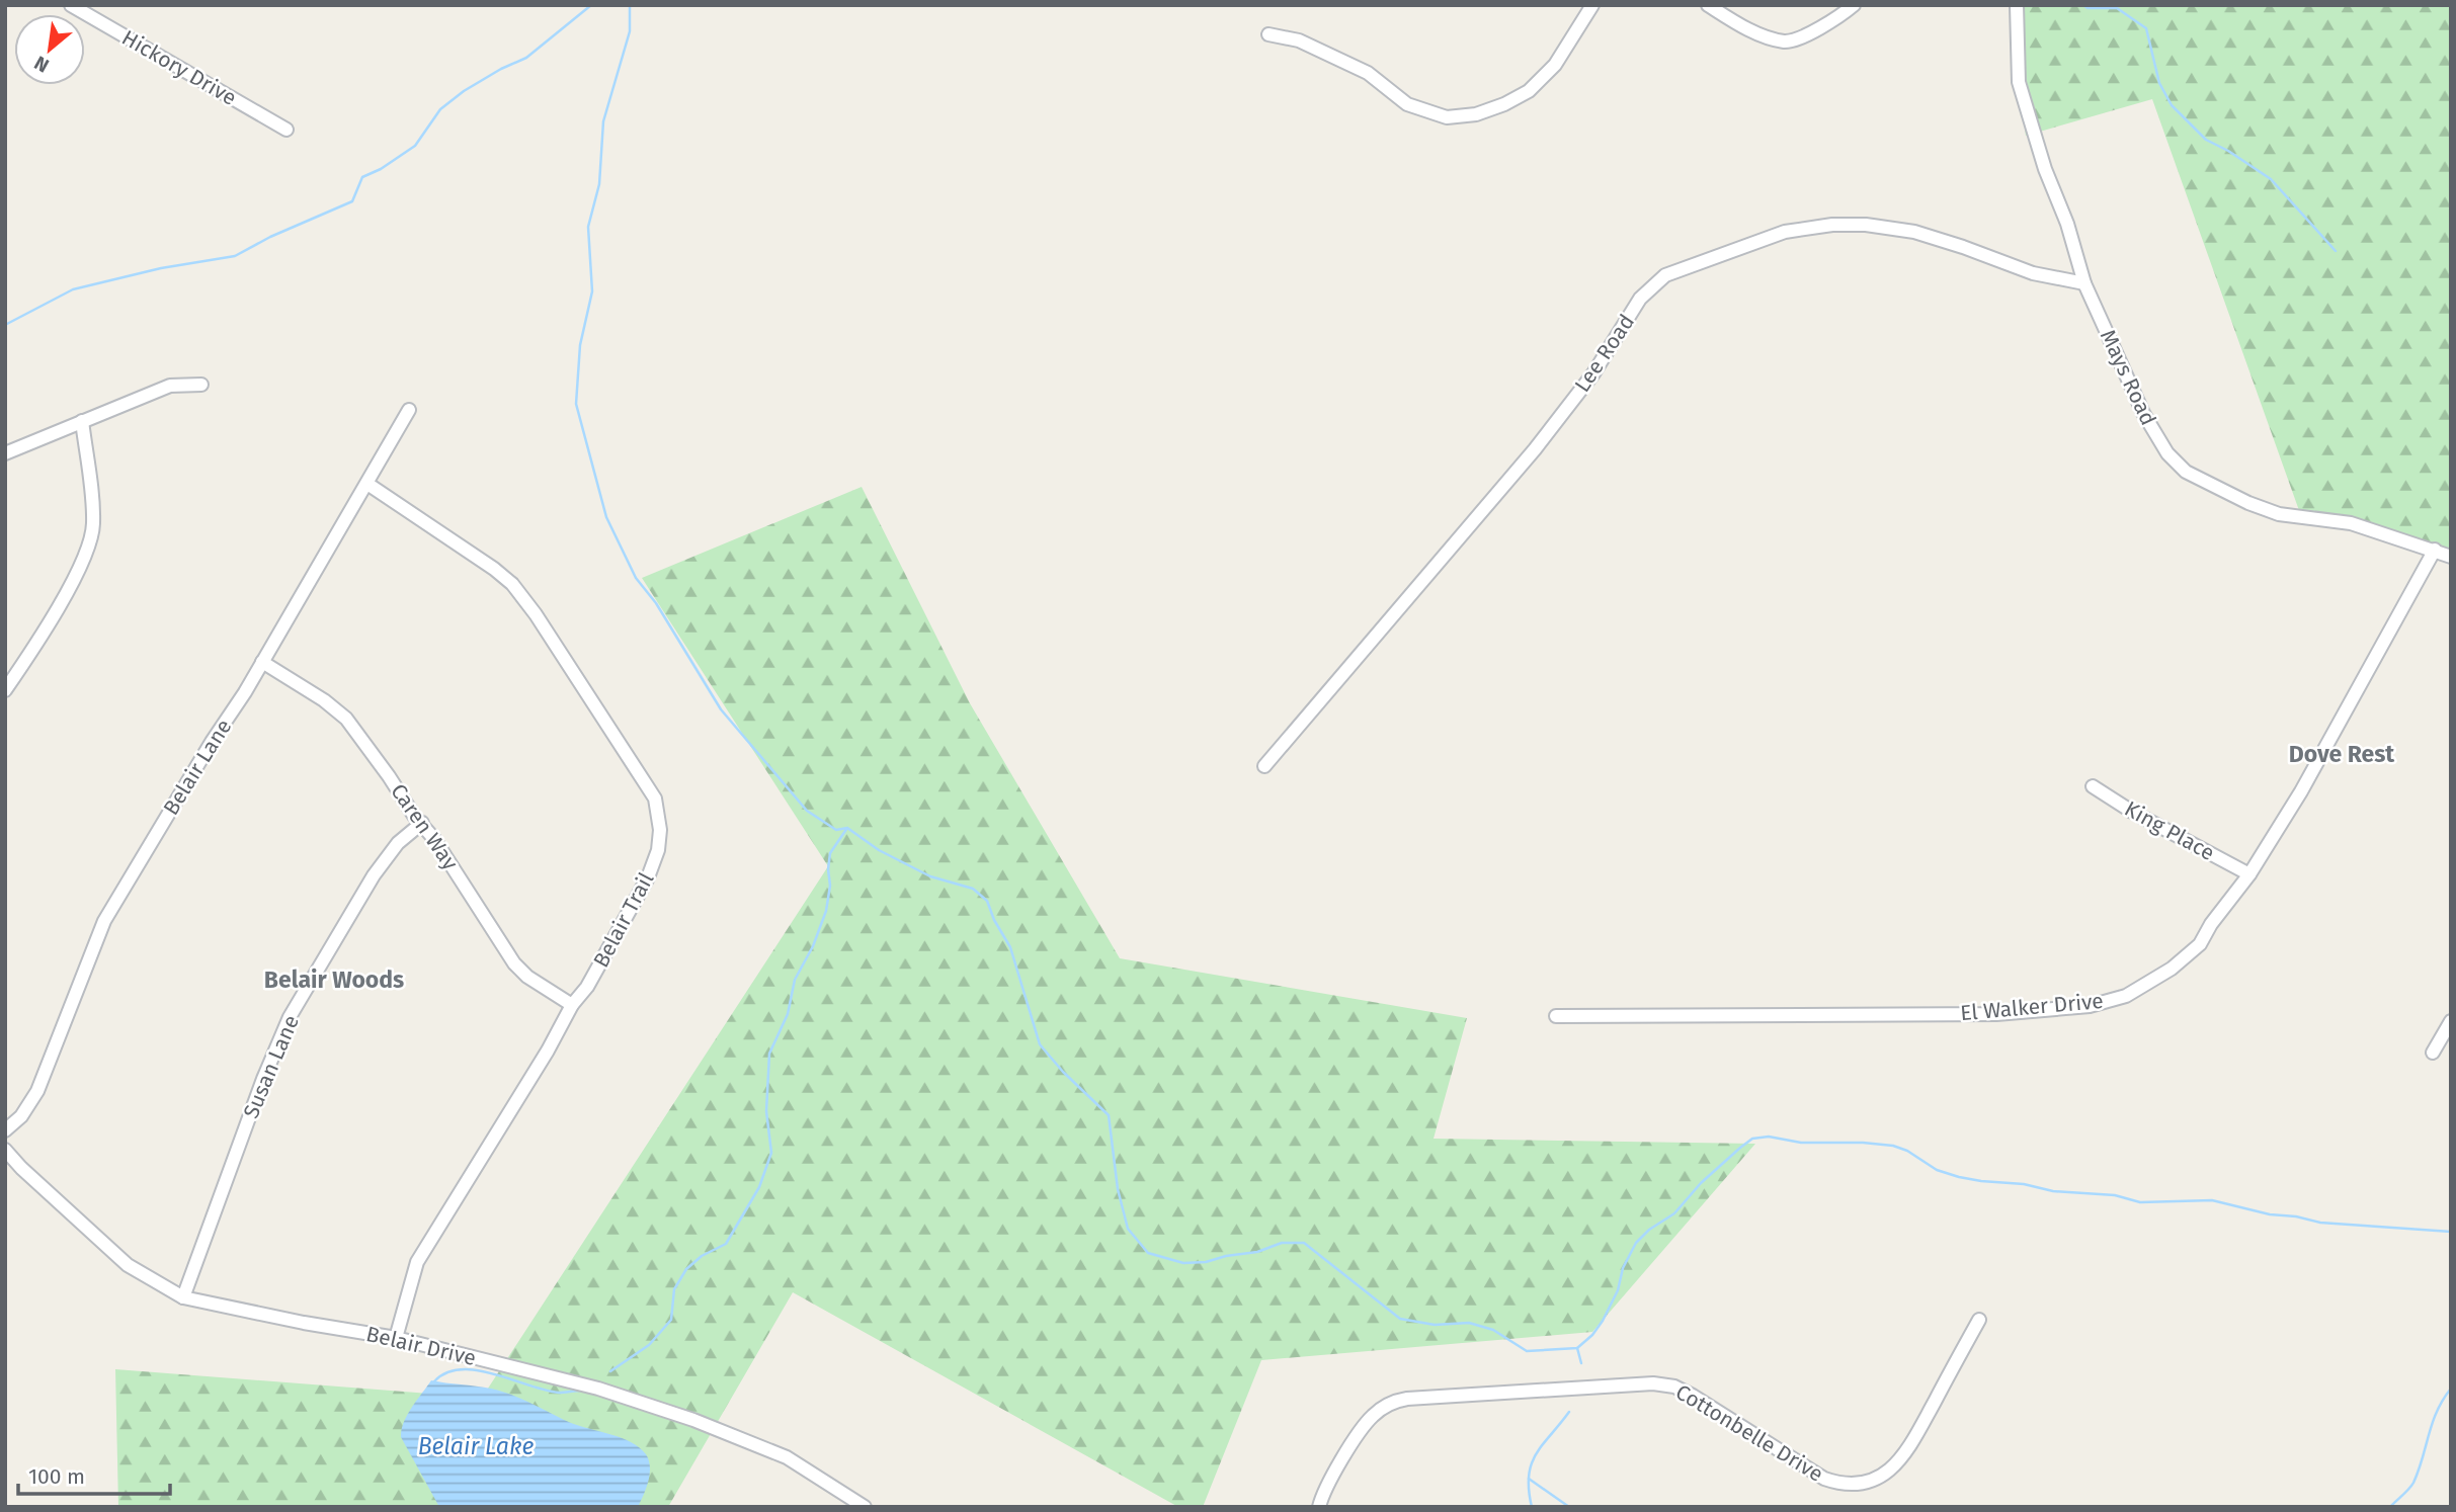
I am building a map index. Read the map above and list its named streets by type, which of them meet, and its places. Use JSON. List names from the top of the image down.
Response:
{
  "streets": {
    "street": [
      "Hickory Drive",
      "Lee Road",
      "Mays Road",
      "Belair Lane",
      "Caren Way",
      "King Place",
      "Belair Trail",
      "El Walker Drive",
      "Susan Lane",
      "Belair Drive",
      "Cottonbelle Drive"
    ]
  },
  "crossings": [
    ["Lee Road", "Mays Road"],
    ["Mays Road", "El Walker Drive"],
    ["Belair Lane", "Caren Way"],
    ["Belair Lane", "Belair Trail"],
    ["Caren Way", "Belair Trail"],
    ["Caren Way", "Susan Lane"],
    ["King Place", "El Walker Drive"],
    ["Belair Trail", "Belair Drive"],
    ["Susan Lane", "Belair Drive"]
  ],
  "districts": ["Dove Rest", "Belair Woods"],
  "water": ["Belair Lake"],
  "scale_bar": "100 m",
  "north": "bottom left"
}
